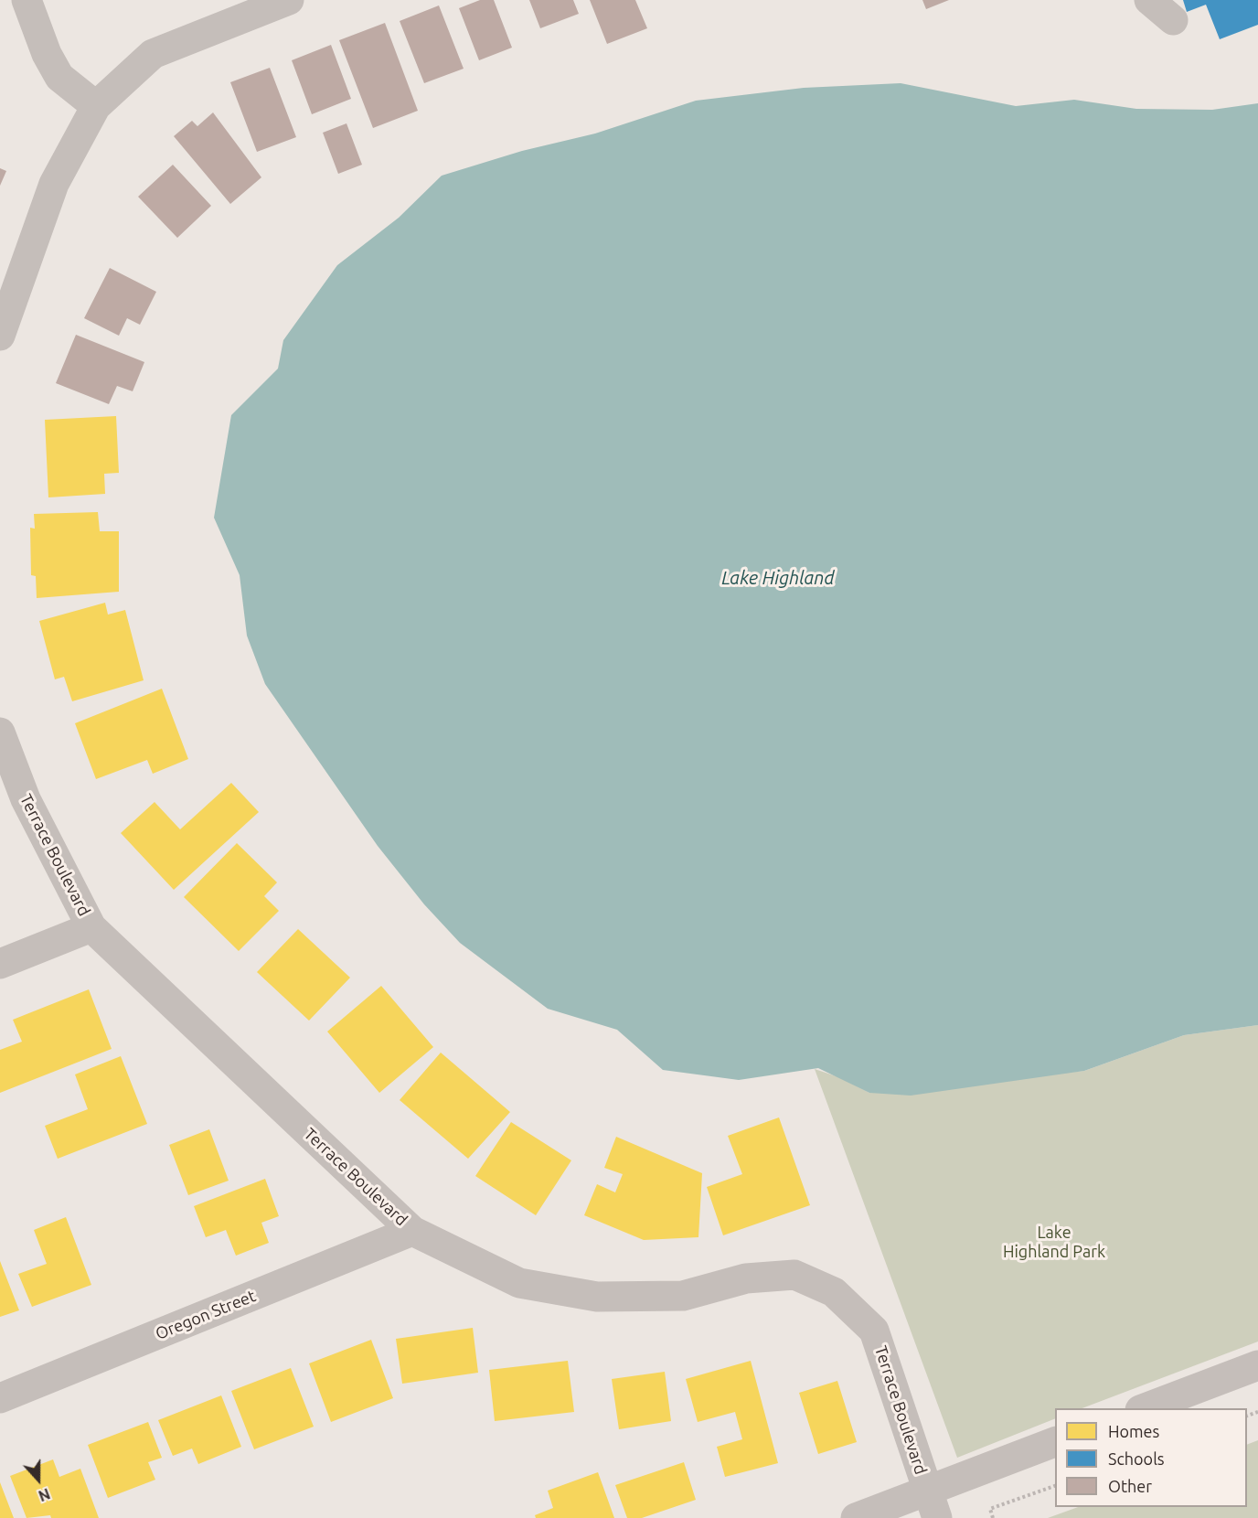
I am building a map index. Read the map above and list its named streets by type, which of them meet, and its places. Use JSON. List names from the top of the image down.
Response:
{
  "streets": {
    "street": ["Terrace Boulevard", "Oregon Street"]
  },
  "crossings": [
    ["Terrace Boulevard", "Oregon Street"]
  ],
  "water": ["Lake Highland"],
  "parks": ["Lake Highland Park"],
  "legend": ["Homes", "Schools", "Other"],
  "north": "bottom"
}
